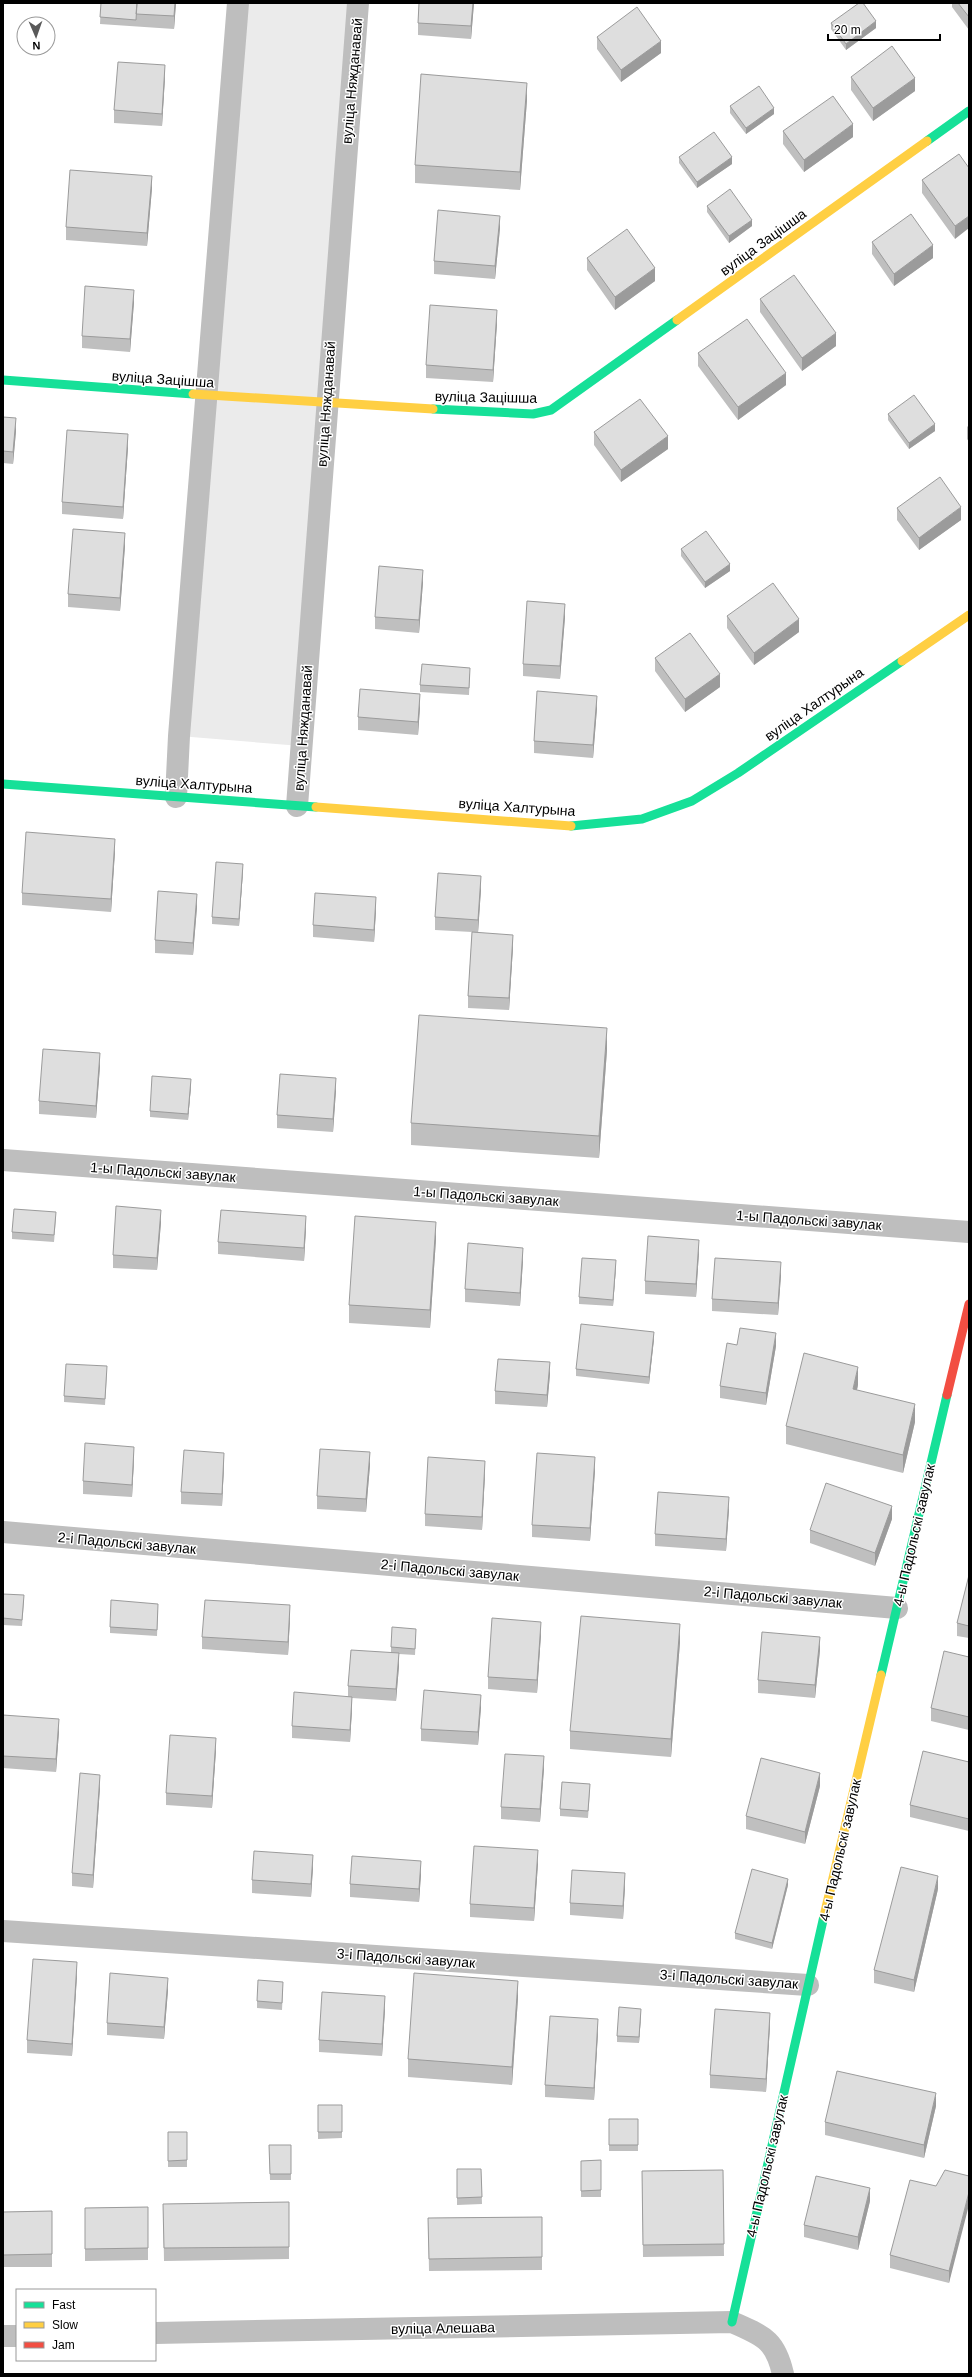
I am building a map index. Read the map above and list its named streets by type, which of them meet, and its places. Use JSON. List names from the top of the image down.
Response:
{
  "streets": {
    "street": [
      "вуліца Няжданавай",
      "вуліца Зацішша",
      "вуліца Халтурына",
      "1-ы Падольскі завулак",
      "4-ы Падольскі завулак",
      "2-і Падольскі завулак",
      "3-і Падольскі завулак",
      "вуліца Алешава"
    ]
  },
  "crossings": [
    ["вуліца Няжданавай", "вуліца Зацішша"],
    ["вуліца Няжданавай", "вуліца Халтурына"],
    ["4-ы Падольскі завулак", "2-і Падольскі завулак"],
    ["4-ы Падольскі завулак", "3-і Падольскі завулак"],
    ["4-ы Падольскі завулак", "вуліца Алешава"]
  ],
  "legend": ["Fast", "Slow", "Jam"],
  "scale_bar": "20 m",
  "north": "bottom"
}
